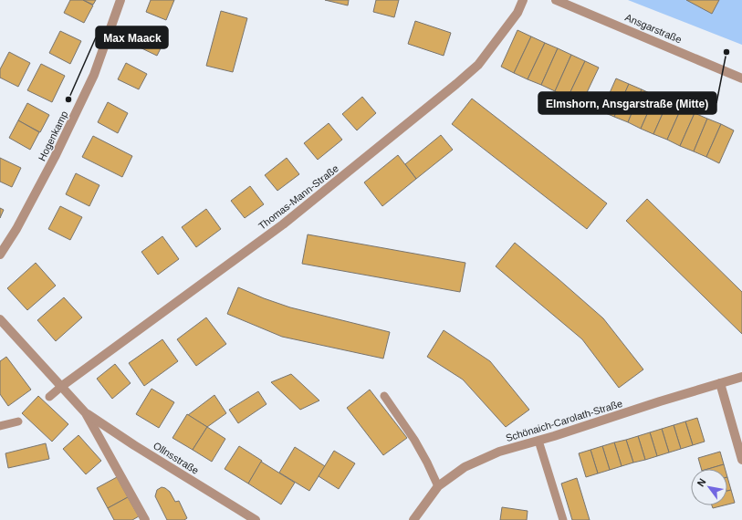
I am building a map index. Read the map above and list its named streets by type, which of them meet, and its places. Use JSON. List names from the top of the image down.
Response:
{
  "streets": {
    "street": [
      "Ansgarstraße",
      "Hogenkamp",
      "Thomas-Mann-Straße",
      "Schönaich-Carolath-Straße",
      "Ollnsstraße"
    ]
  },
  "crossings": [
    ["Thomas-Mann-Straße", "Ollnsstraße"]
  ],
  "places": ["Elmshorn, Ansgarstraße (Mitte)", "Max Maack"],
  "north": "top left"
}
